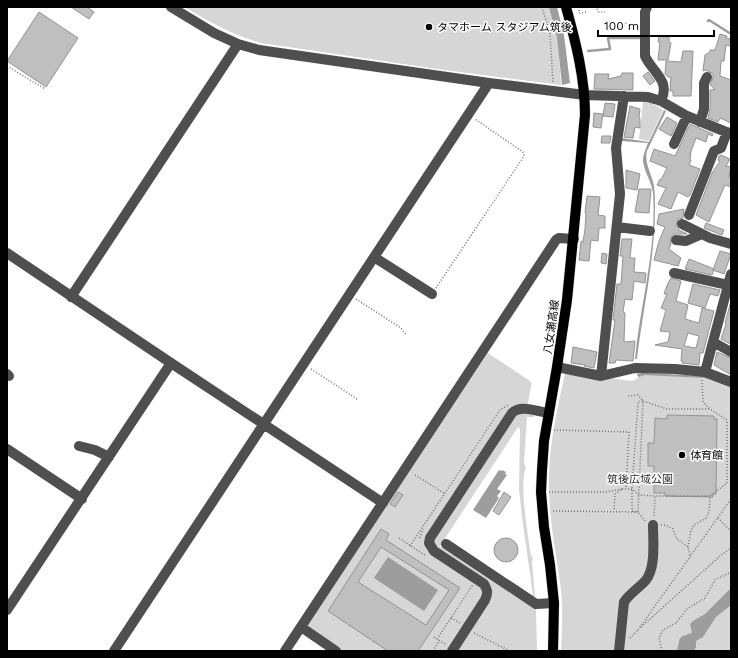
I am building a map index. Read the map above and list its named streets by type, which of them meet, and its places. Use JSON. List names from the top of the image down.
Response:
{
  "streets": {
    "main road": ["八女瀬高線"]
  },
  "parks": ["筑後広域公園"],
  "places": ["タマホーム スタジアム筑後", "体育館"],
  "scale_bar": "100 m"
}
